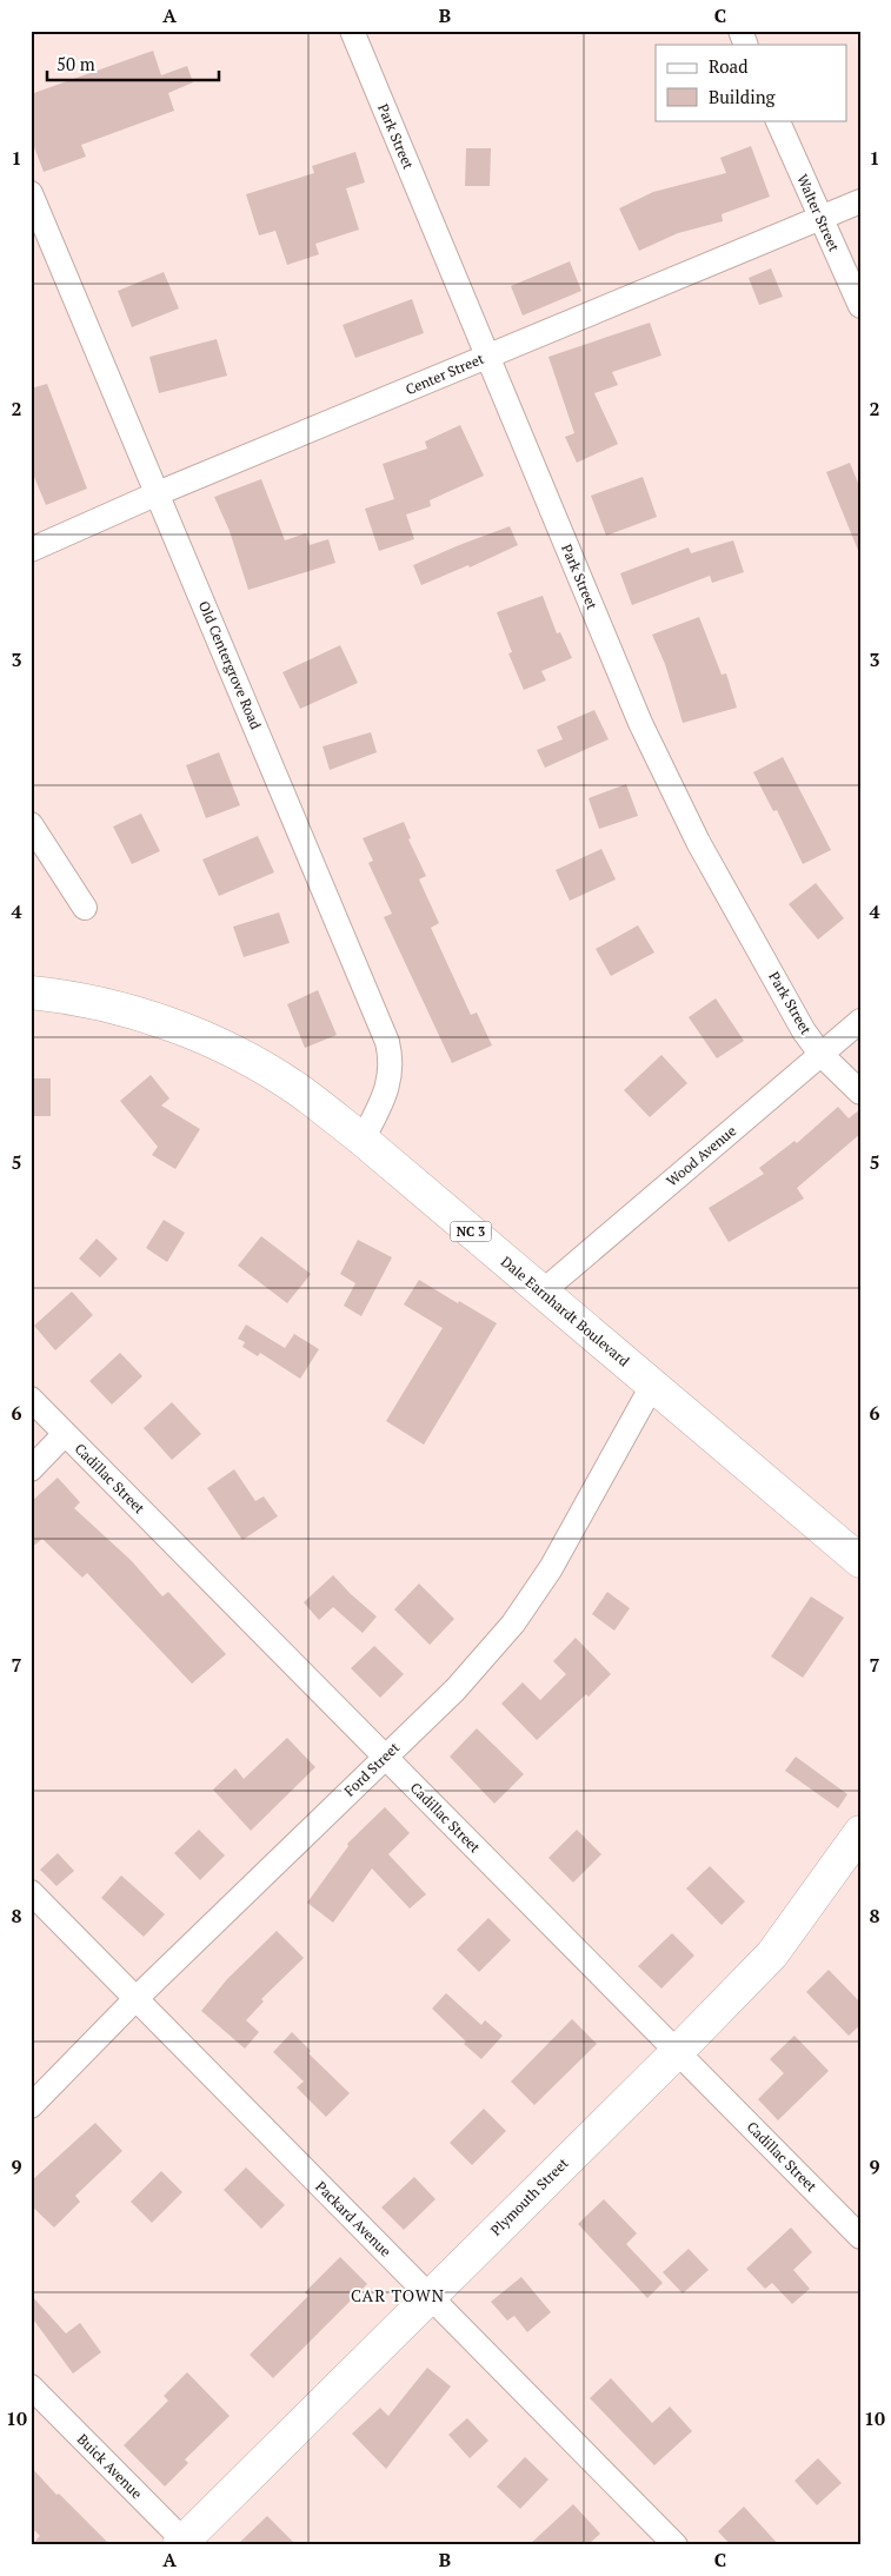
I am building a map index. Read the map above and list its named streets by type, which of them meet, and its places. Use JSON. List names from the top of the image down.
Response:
{
  "streets": {
    "main road": ["NC 3", "Dale Earnhardt Boulevard", "Plymouth Street"],
    "street": [
      "Park Street",
      "Walter Street",
      "Center Street",
      "Old Centergrove Road",
      "Wood Avenue",
      "Cadillac Street",
      "Ford Street",
      "Packard Avenue",
      "Buick Avenue"
    ]
  },
  "crossings": [
    ["Park Street", "Center Street"],
    ["Park Street", "Wood Avenue"],
    ["Walter Street", "Center Street"],
    ["Center Street", "Old Centergrove Road"],
    ["Old Centergrove Road", "Dale Earnhardt Boulevard"],
    ["Wood Avenue", "Dale Earnhardt Boulevard"],
    ["Dale Earnhardt Boulevard", "Ford Street"],
    ["Cadillac Street", "Ford Street"],
    ["Cadillac Street", "Plymouth Street"],
    ["Ford Street", "Packard Avenue"],
    ["Plymouth Street", "Packard Avenue"],
    ["Plymouth Street", "Buick Avenue"]
  ],
  "districts": ["CAR TOWN"],
  "legend": ["Road", "Building"],
  "scale_bar": "50 m",
  "grid": {
    "columns": ["A", "B", "C"],
    "rows": [
      "1",
      "2",
      "3",
      "4",
      "5",
      "6",
      "7",
      "8",
      "9",
      "10"
    ]
  }
}
